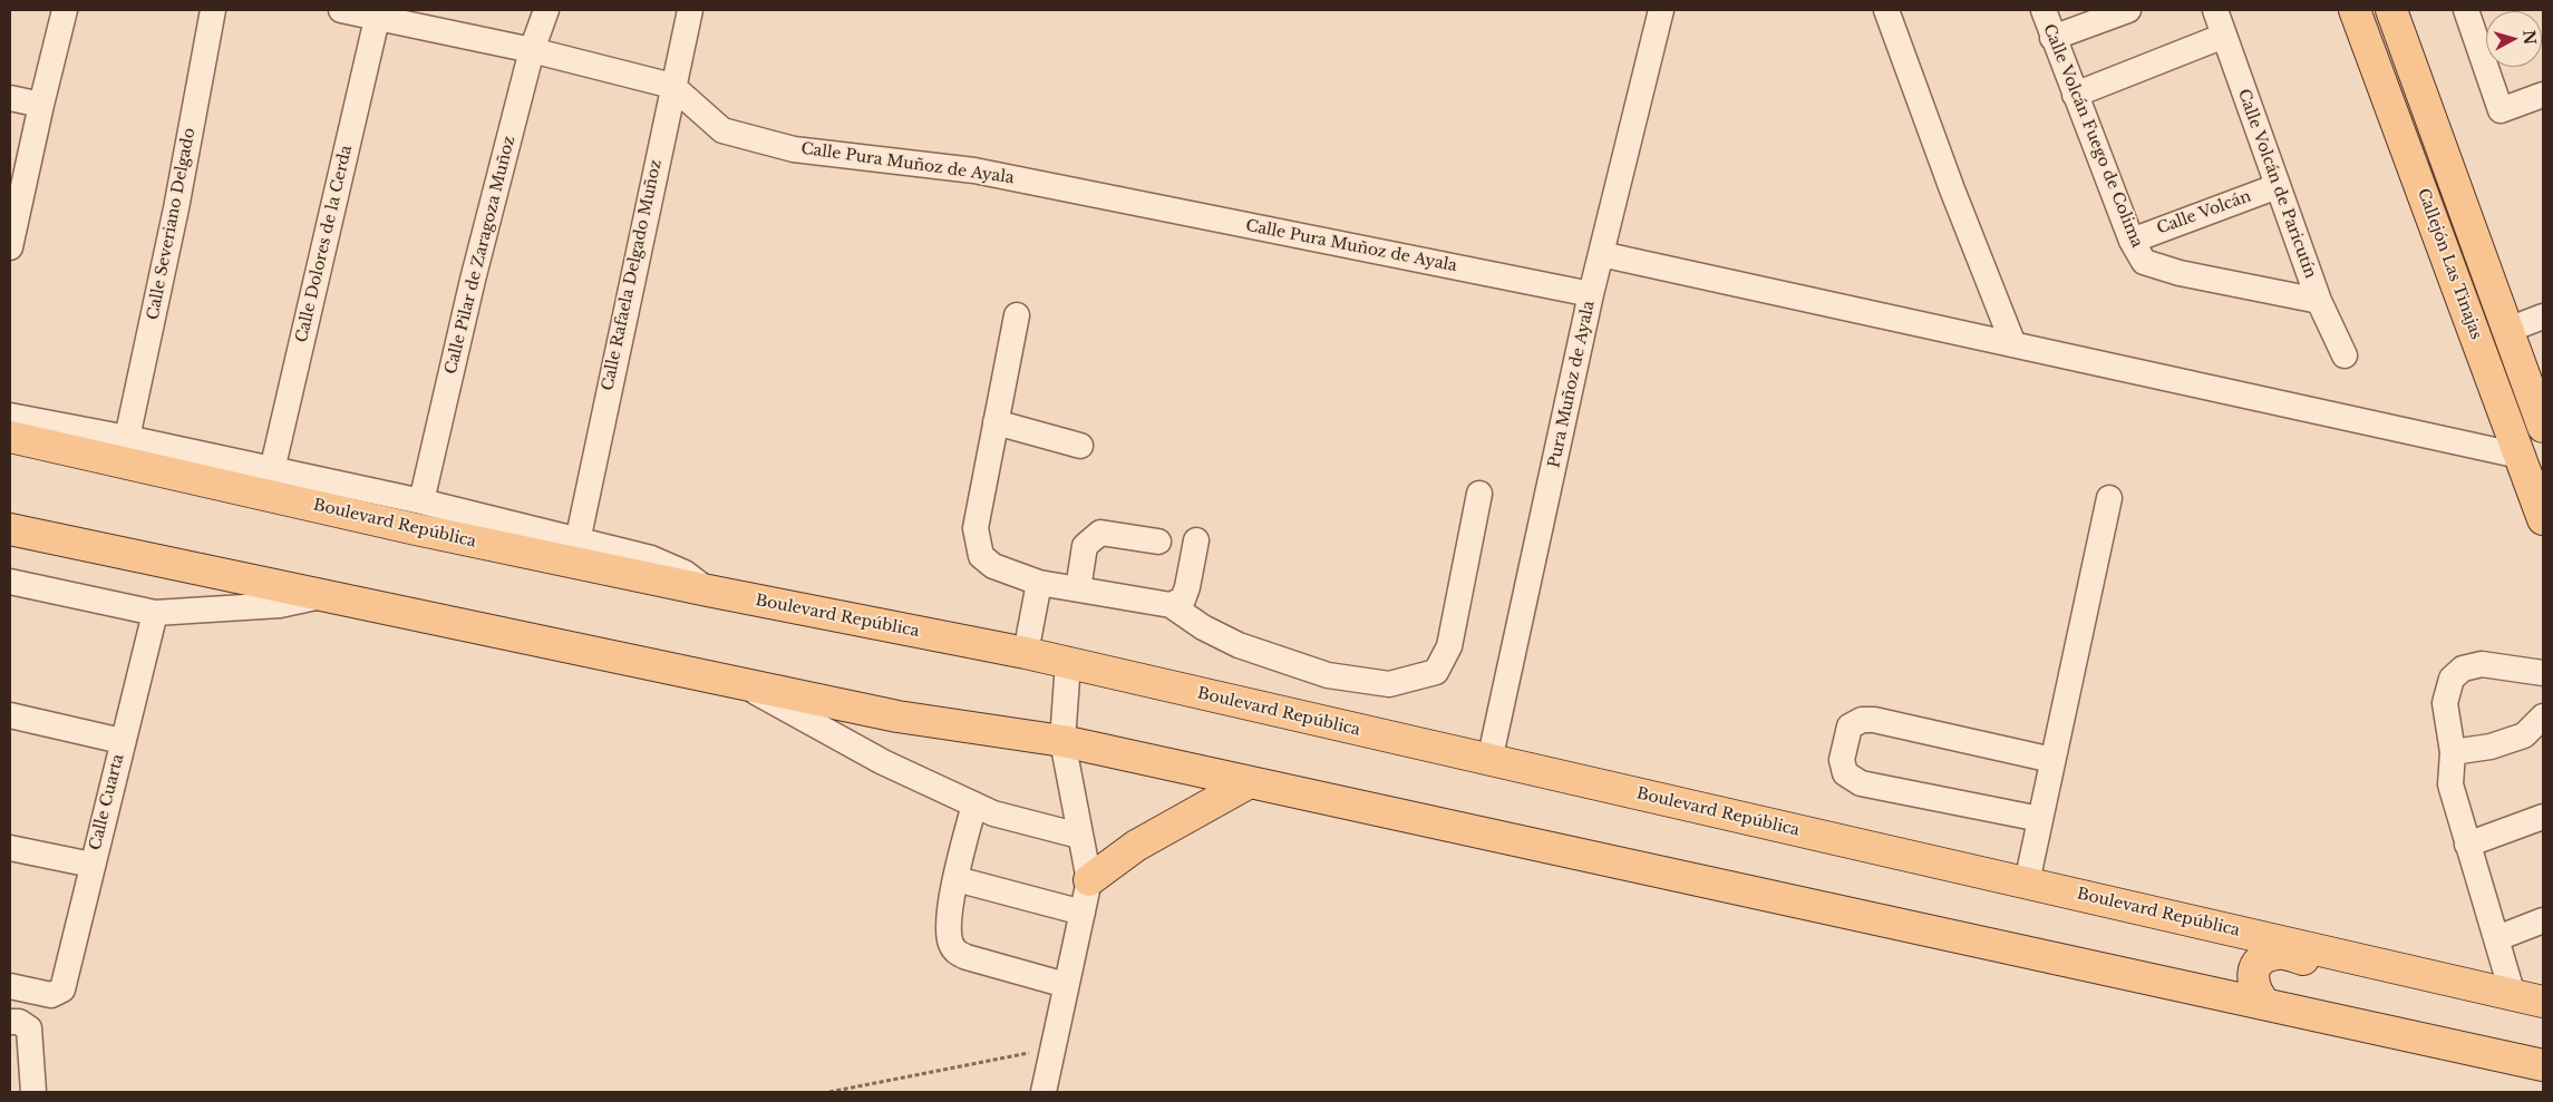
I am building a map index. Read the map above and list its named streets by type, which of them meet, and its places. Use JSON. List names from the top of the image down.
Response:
{
  "streets": {
    "main road": ["Callejón Las Tinajas", "Boulevard República"],
    "street": [
      "Calle Volcán Fuego de Colima",
      "Calle Pura Muñoz de Ayala",
      "Calle Volcán de Paricutín",
      "Calle Volcán",
      "Calle Severiano Delgado",
      "Calle Dolores de la Cerda",
      "Calle Pilar de Zaragoza Muñoz",
      "Calle Rafaela Delgado Muñoz",
      "Pura Muñoz de Ayala",
      "Calle Cuarta"
    ]
  },
  "crossings": [
    ["Calle Volcán Fuego de Colima", "Calle Volcán de Paricutín"],
    ["Calle Volcán Fuego de Colima", "Calle Volcán"],
    ["Calle Pura Muñoz de Ayala", "Calle Dolores de la Cerda"],
    ["Calle Pura Muñoz de Ayala", "Calle Pilar de Zaragoza Muñoz"],
    ["Calle Pura Muñoz de Ayala", "Calle Rafaela Delgado Muñoz"],
    ["Calle Pura Muñoz de Ayala", "Pura Muñoz de Ayala"],
    ["Calle Volcán de Paricutín", "Calle Volcán"],
    ["Pura Muñoz de Ayala", "Boulevard República"]
  ],
  "north": "right"
}
